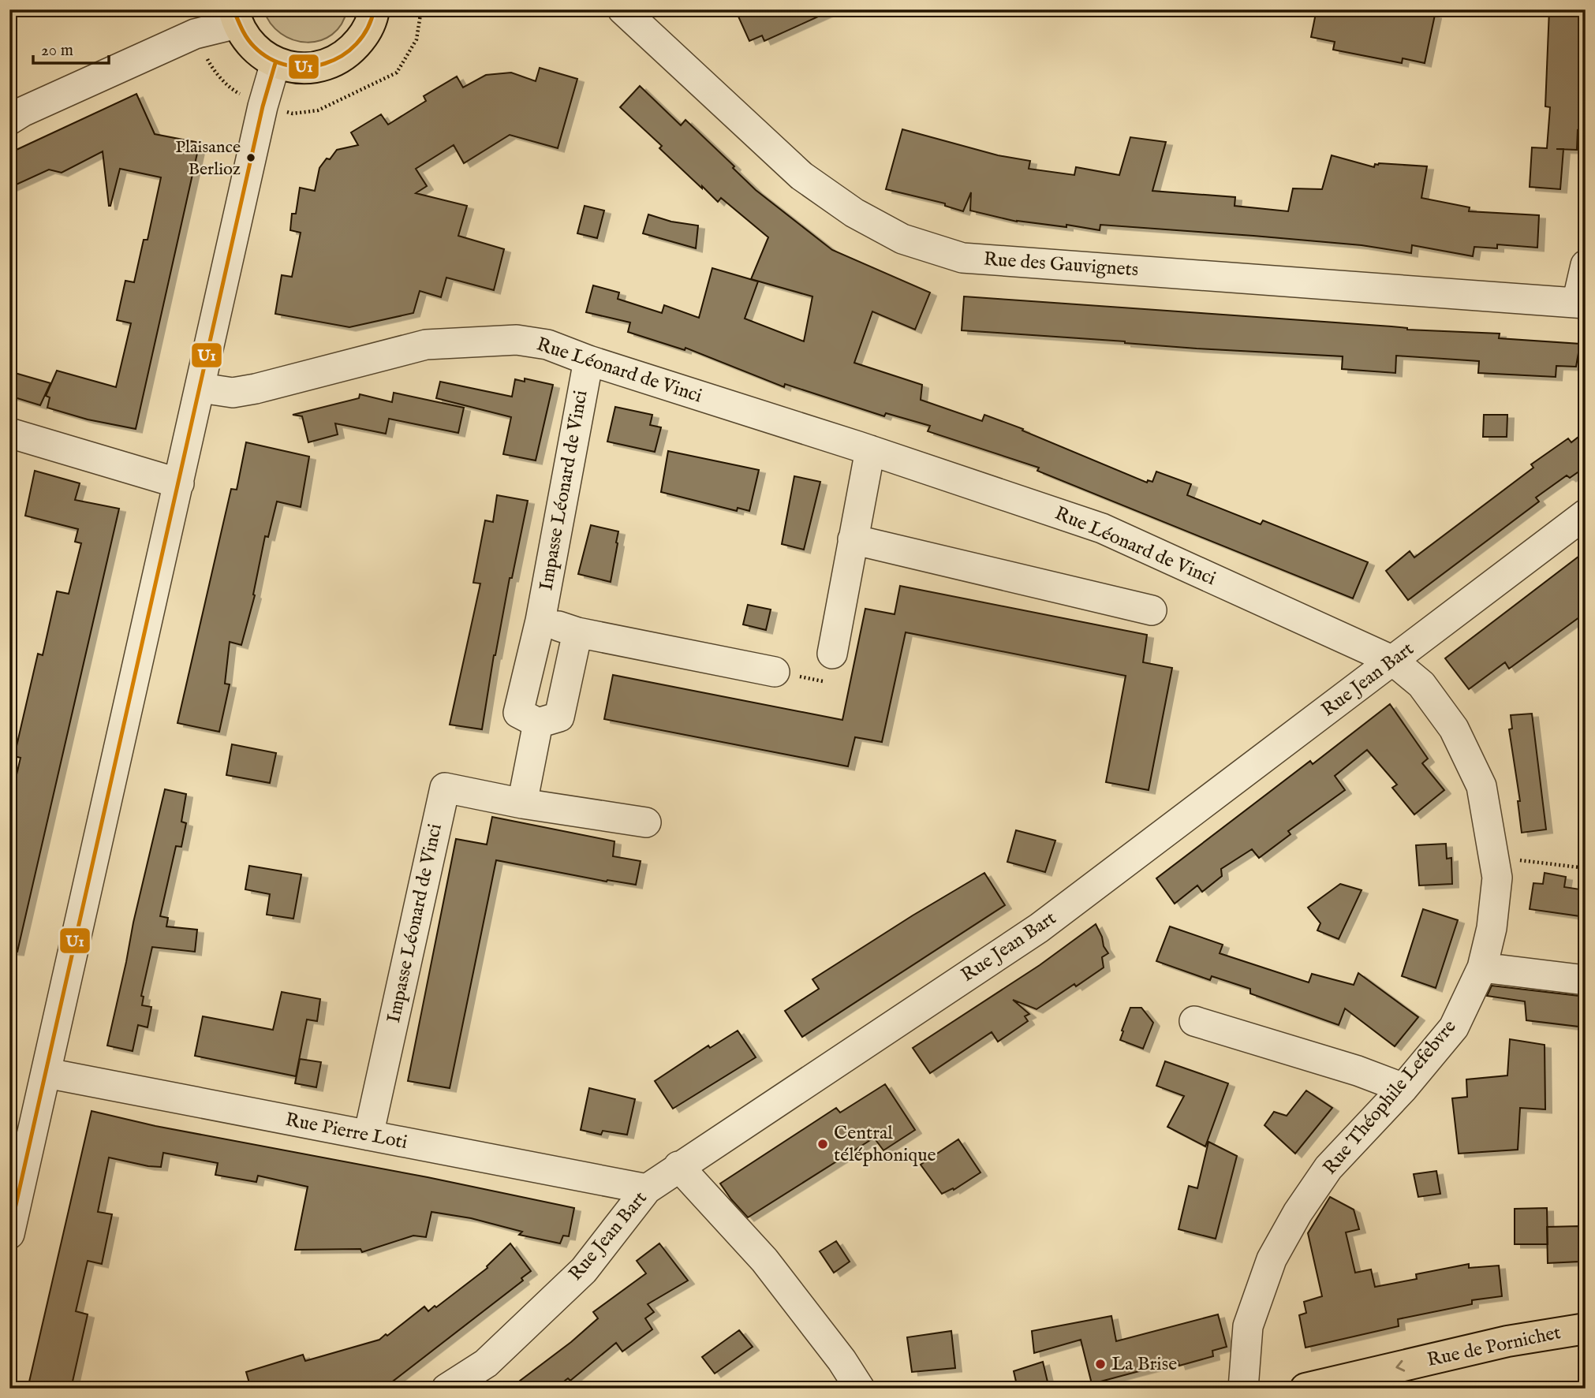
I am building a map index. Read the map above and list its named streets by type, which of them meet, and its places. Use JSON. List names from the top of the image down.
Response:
{
  "streets": {
    "main road": ["Rue de Pornichet"],
    "street": [
      "Rue des Gauvignets",
      "Rue Léonard de Vinci",
      "Impasse Léonard de Vinci",
      "Rue Jean Bart",
      "Rue Théophile Lefebvre",
      "Rue Pierre Loti"
    ]
  },
  "crossings": [
    ["Rue Léonard de Vinci", "Impasse Léonard de Vinci"],
    ["Rue Léonard de Vinci", "Rue Jean Bart"],
    ["Rue Léonard de Vinci", "Rue Théophile Lefebvre"],
    ["Impasse Léonard de Vinci", "Rue Pierre Loti"],
    ["Rue Jean Bart", "Rue Théophile Lefebvre"],
    ["Rue Jean Bart", "Rue Pierre Loti"]
  ],
  "one_way": ["Rue de Pornichet"],
  "places": ["Plaisance Berlioz", "Central téléphonique", "La Brise"],
  "lines": ["transit line U1"],
  "scale_bar": "20 m"
}
